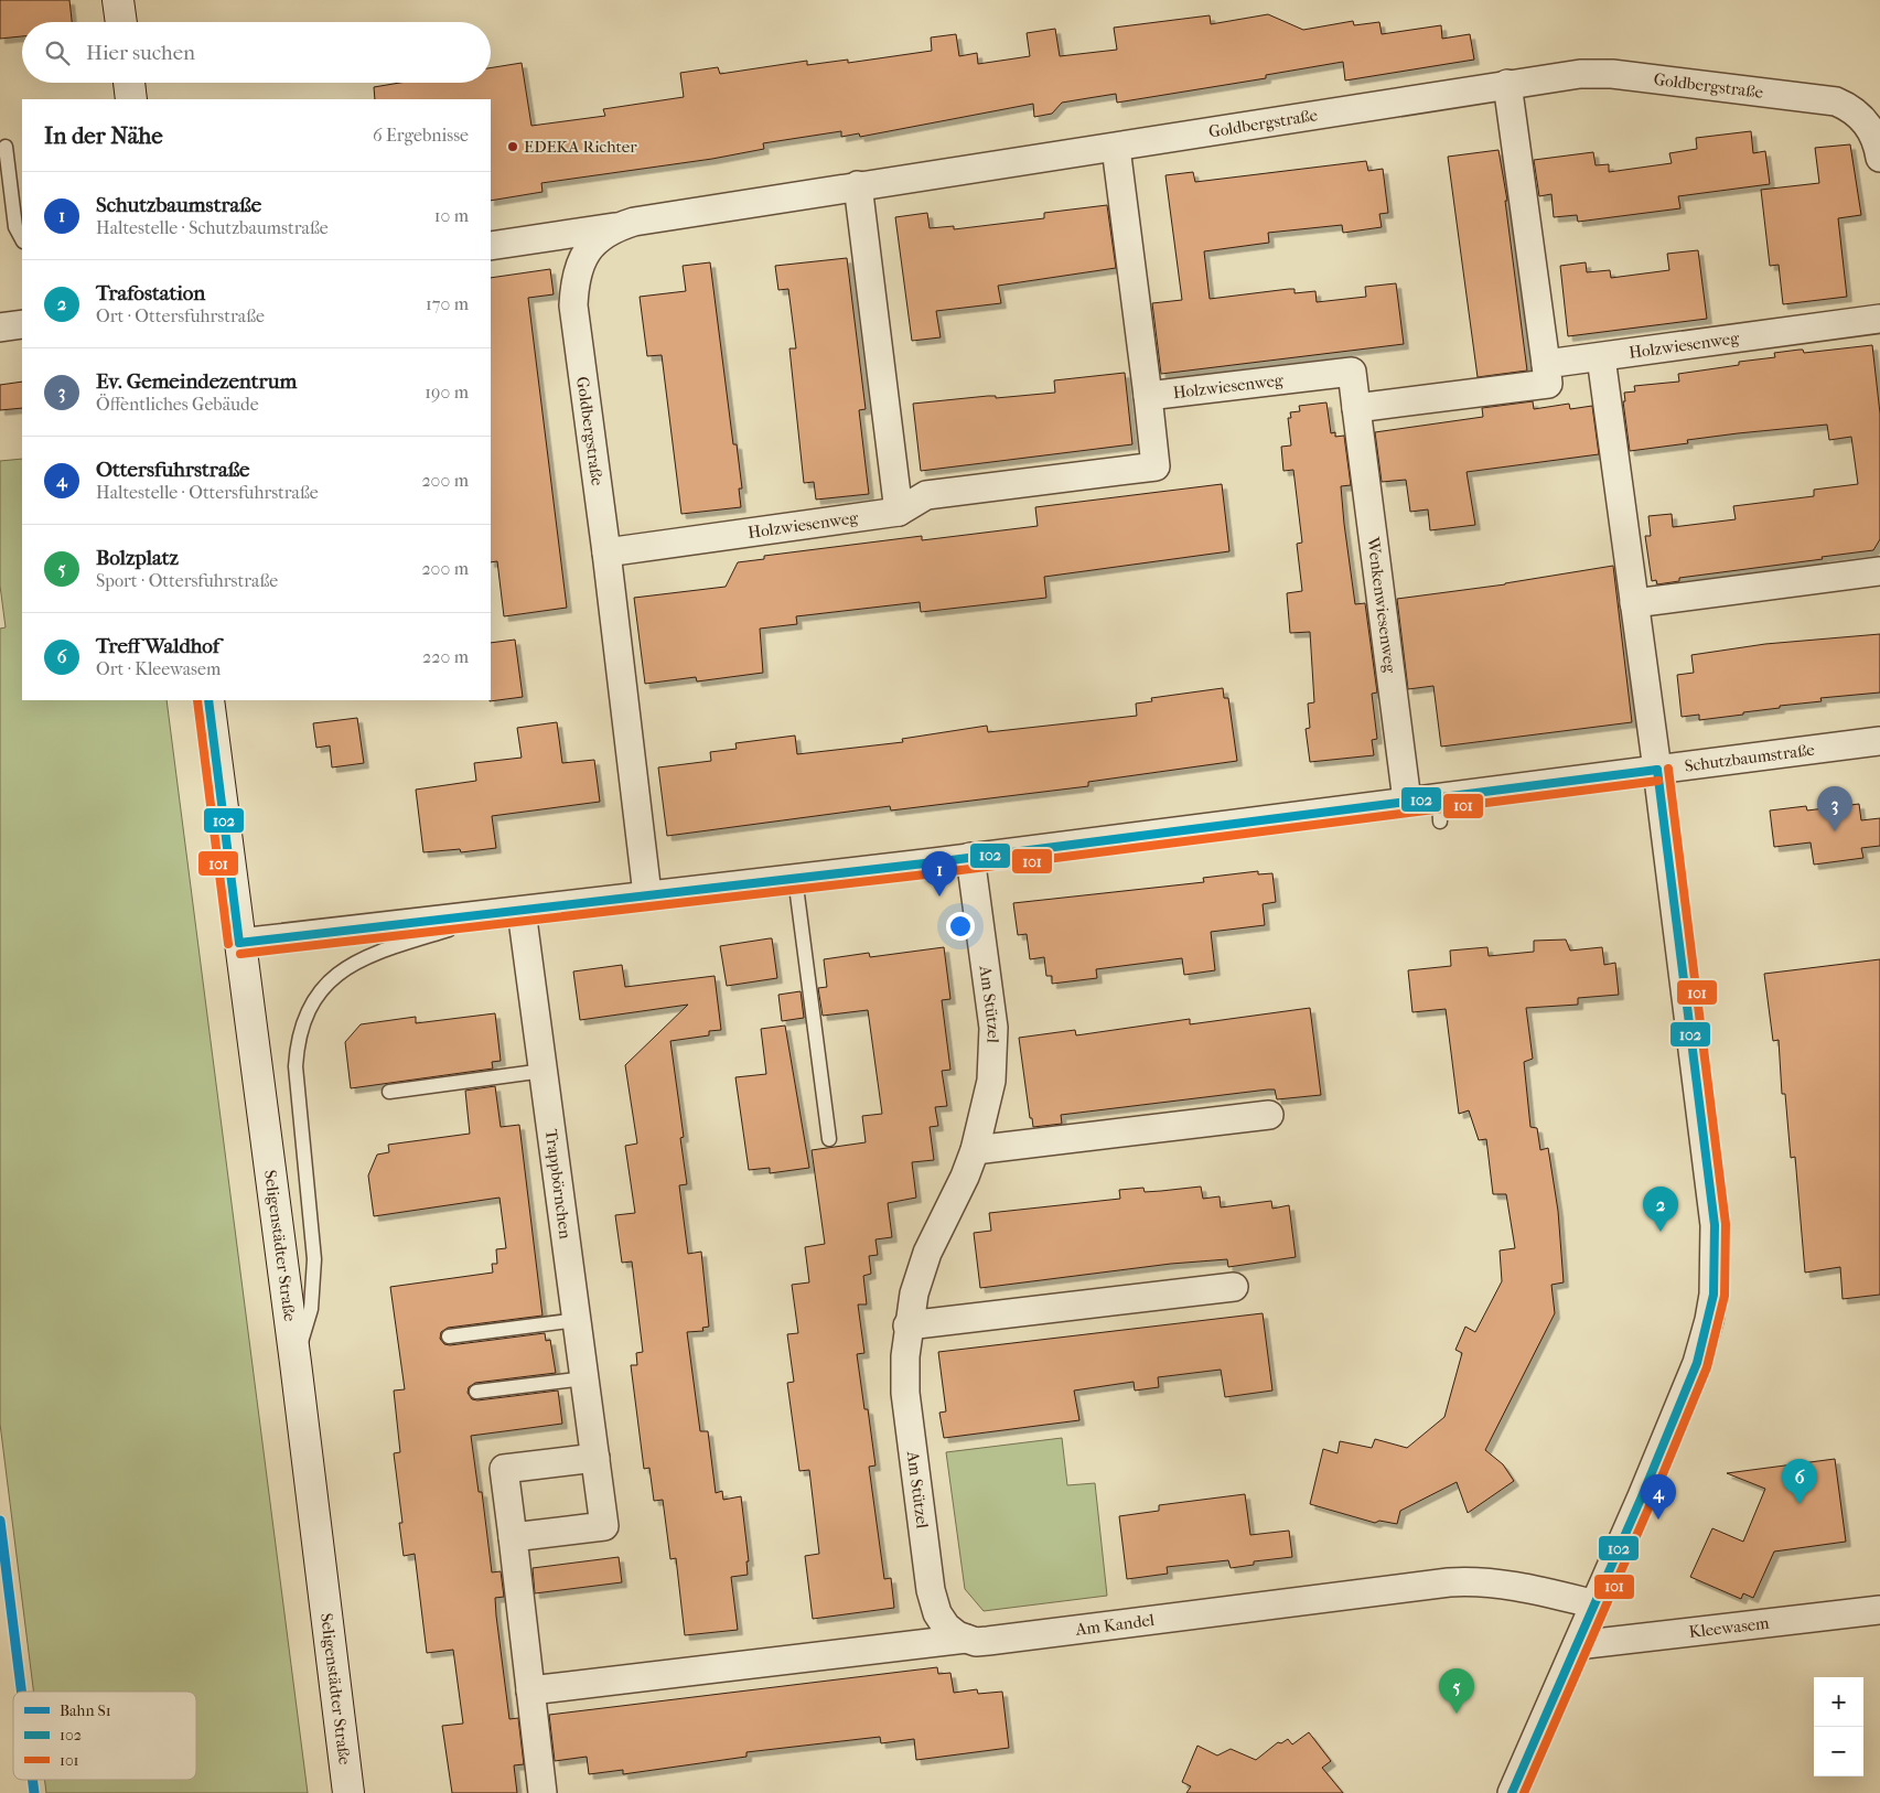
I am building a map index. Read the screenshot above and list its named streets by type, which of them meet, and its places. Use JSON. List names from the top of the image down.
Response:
{
  "streets": {
    "street": [
      "Goldbergstraße",
      "Holzwiesenweg",
      "Wenkenwiesenweg",
      "Schutzbaumstraße",
      "Am Stützel",
      "Trappbörnchen",
      "Seligenstädter Straße",
      "Am Kandel",
      "Kleewasem"
    ]
  },
  "crossings": [
    ["Goldbergstraße", "Holzwiesenweg"],
    ["Goldbergstraße", "Schutzbaumstraße"],
    ["Holzwiesenweg", "Wenkenwiesenweg"],
    ["Wenkenwiesenweg", "Schutzbaumstraße"],
    ["Schutzbaumstraße", "Am Stützel"],
    ["Schutzbaumstraße", "Trappbörnchen"],
    ["Schutzbaumstraße", "Seligenstädter Straße"],
    ["Am Stützel", "Am Kandel"]
  ],
  "places": ["EDEKA Richter"],
  "lines": ["transit line 102", "transit line 101", "rail line S1"],
  "legend": ["Bahn S1", "102", "101"],
  "page": {
    "search": "Hier suchen",
    "heading": ["In der Nähe", "6 Ergebnisse"],
    "list": [
      {
        "mark": "1",
        "name": "Schutzbaumstraße",
        "note": "Haltestelle · Schutzbaumstraße",
        "value": "10 m"
      },
      {
        "mark": "2",
        "name": "Trafostation",
        "note": "Ort · Ottersfuhrstraße",
        "value": "170 m"
      },
      {
        "mark": "3",
        "name": "Ev. Gemeindezentrum",
        "note": "Öffentliches Gebäude",
        "value": "190 m"
      },
      {
        "mark": "4",
        "name": "Ottersfuhrstraße",
        "note": "Haltestelle · Ottersfuhrstraße",
        "value": "200 m"
      },
      {
        "mark": "5",
        "name": "Bolzplatz",
        "note": "Sport · Ottersfuhrstraße",
        "value": "200 m"
      },
      {
        "mark": "6",
        "name": "Treff Waldhof",
        "note": "Ort · Kleewasem",
        "value": "220 m"
      }
    ],
    "pins": [
      "3",
      "1",
      "2",
      "6",
      "4",
      "5"
    ],
    "map_buttons": ["+", "−"]
  }
}
